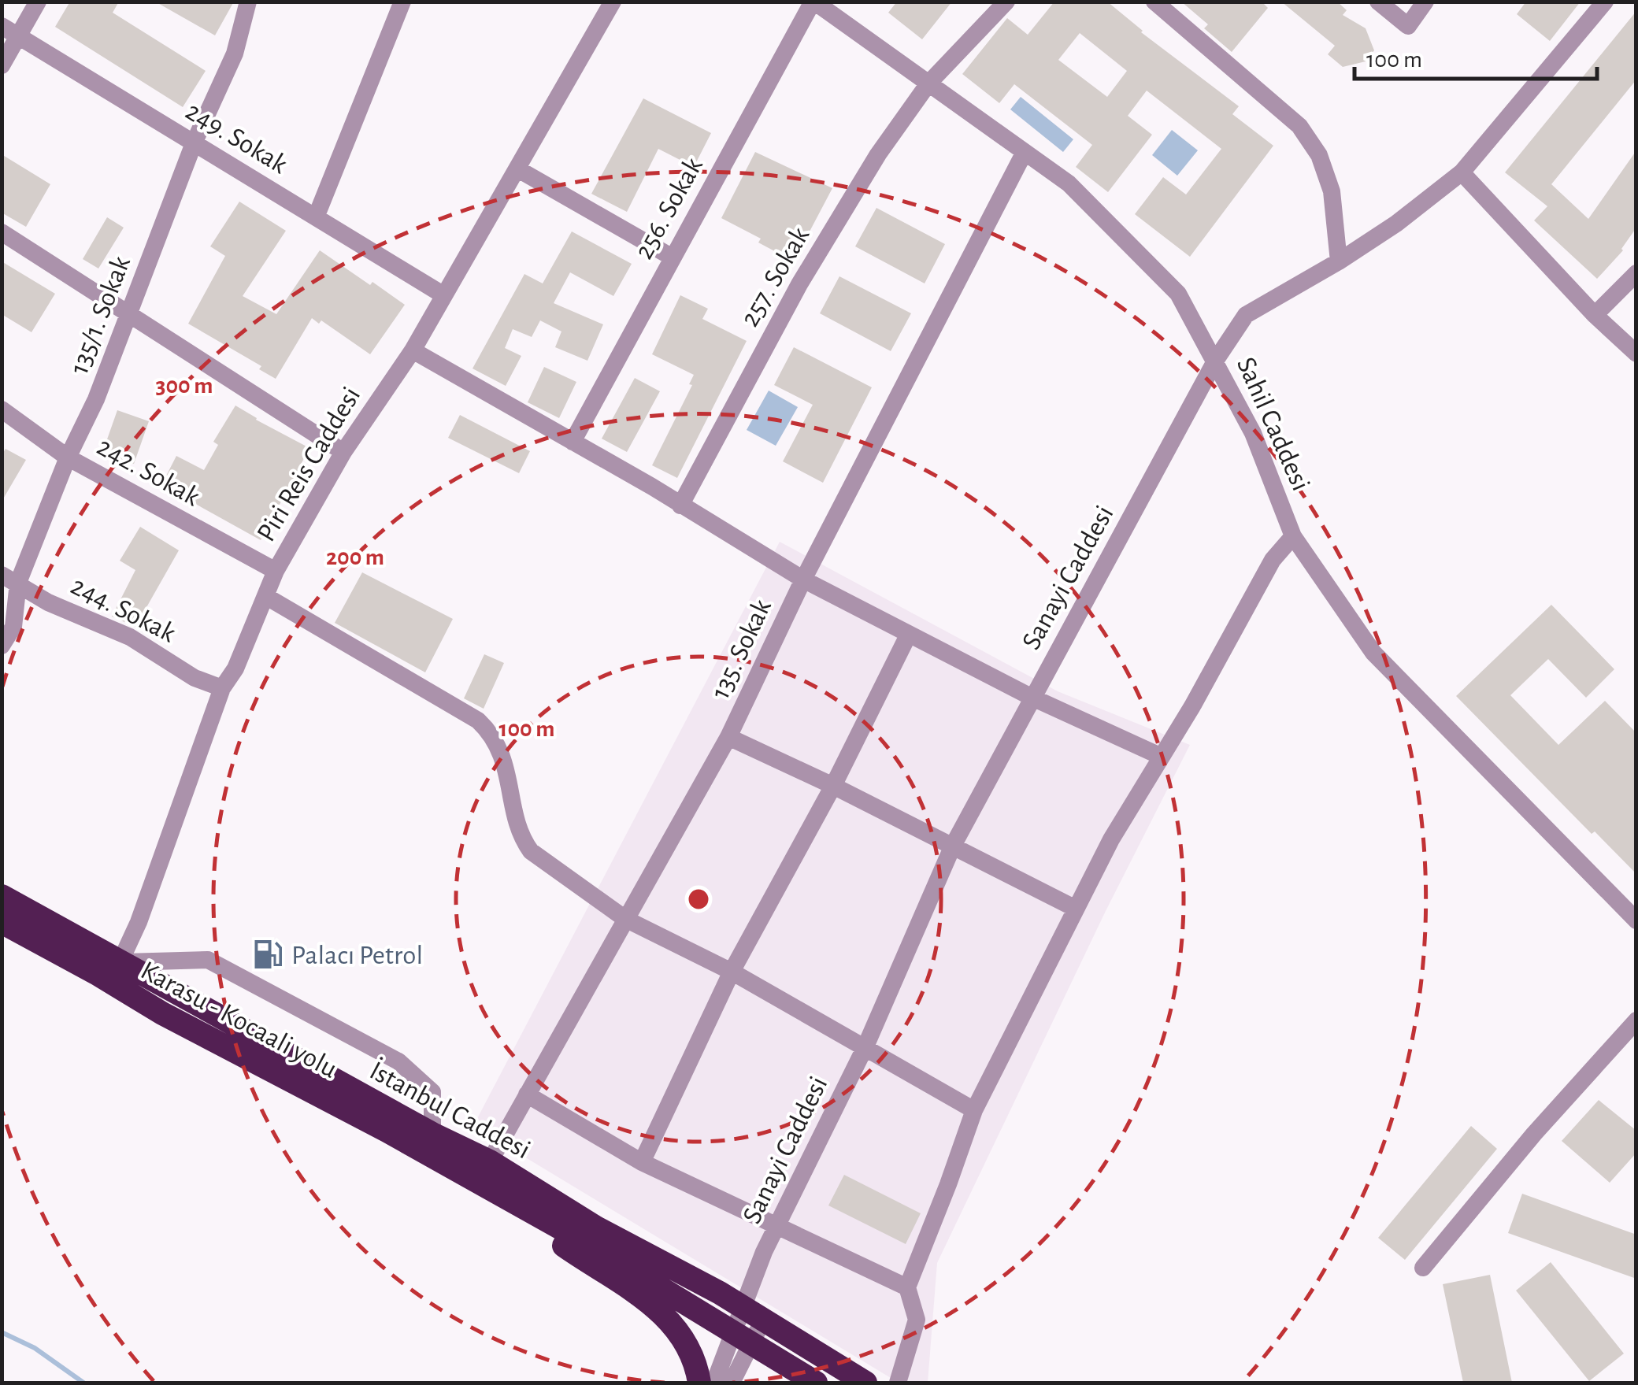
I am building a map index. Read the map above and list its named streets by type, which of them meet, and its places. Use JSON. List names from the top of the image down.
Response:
{
  "streets": {
    "highway": ["Karasu - Kocaali yolu", "İstanbul Caddesi"],
    "street": [
      "249. Sokak",
      "256. Sokak",
      "257. Sokak",
      "135/1. Sokak",
      "Sahil Caddesi",
      "Piri Reis Caddesi",
      "242. Sokak",
      "Sanayi Caddesi",
      "244. Sokak",
      "135. Sokak"
    ]
  },
  "crossings": [
    ["249. Sokak", "135/1. Sokak"],
    ["249. Sokak", "Piri Reis Caddesi"],
    ["256. Sokak", "Sahil Caddesi"],
    ["257. Sokak", "Sahil Caddesi"],
    ["135/1. Sokak", "242. Sokak"],
    ["135/1. Sokak", "244. Sokak"],
    ["Sahil Caddesi", "Sanayi Caddesi"],
    ["Sahil Caddesi", "135. Sokak"],
    ["Piri Reis Caddesi", "242. Sokak"],
    ["Piri Reis Caddesi", "244. Sokak"],
    ["Piri Reis Caddesi", "Karasu - Kocaali yolu"],
    ["Piri Reis Caddesi", "İstanbul Caddesi"],
    ["Sanayi Caddesi", "Karasu - Kocaali yolu"],
    ["Sanayi Caddesi", "İstanbul Caddesi"],
    ["135. Sokak", "İstanbul Caddesi"],
    ["Karasu - Kocaali yolu", "İstanbul Caddesi"]
  ],
  "places": {
    "fuel station": ["Palacı Petrol"]
  },
  "scale_bar": "100 m",
  "rings": ["300 m", "200 m", "100 m"]
}
